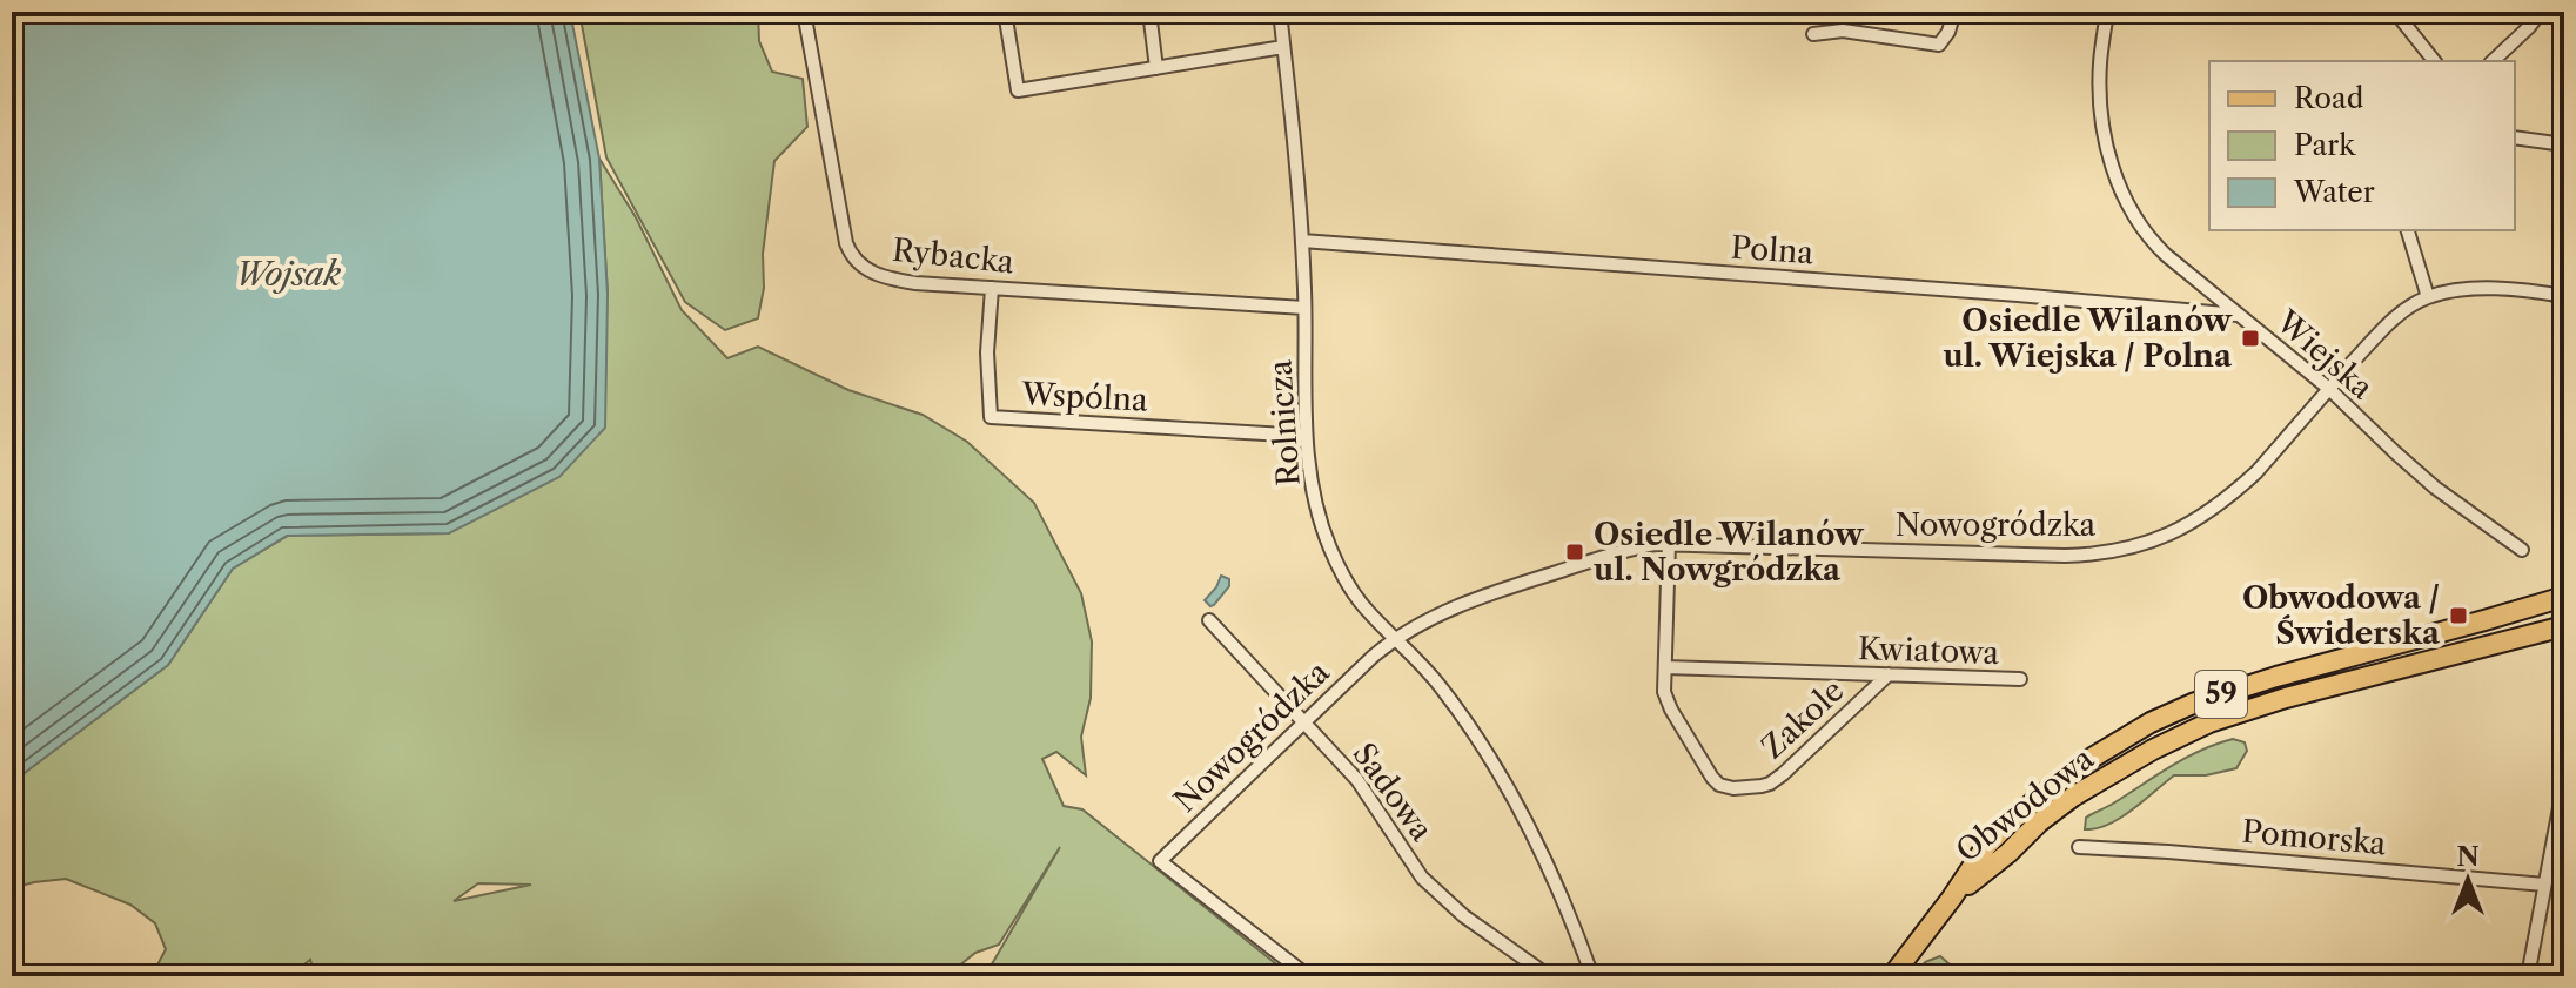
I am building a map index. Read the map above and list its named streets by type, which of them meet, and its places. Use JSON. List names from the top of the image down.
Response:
{
  "streets": {
    "main road": ["59", "Obwodowa"],
    "street": [
      "Polna",
      "Rybacka",
      "Wiejska",
      "Wspólna",
      "Rolnicza",
      "Nowogródzka",
      "Kwiatowa",
      "Zakole",
      "Sadowa",
      "Pomorska"
    ]
  },
  "crossings": [
    ["Polna", "Wiejska"],
    ["Polna", "Rolnicza"],
    ["Rybacka", "Wspólna"],
    ["Rybacka", "Rolnicza"],
    ["Wiejska", "Nowogródzka"],
    ["Wspólna", "Rolnicza"],
    ["Rolnicza", "Nowogródzka"],
    ["Nowogródzka", "Zakole"],
    ["Nowogródzka", "Sadowa"],
    ["Kwiatowa", "Zakole"]
  ],
  "water": ["Wojsak"],
  "places": {
    "transit": ["Osiedle Wilanów ul. Wiejska / Polna", "Osiedle Wilanów ul. Nowgródzka", "Obwodowa / Świderska"]
  },
  "legend": ["Road", "Park", "Water"],
  "north": "top"
}
